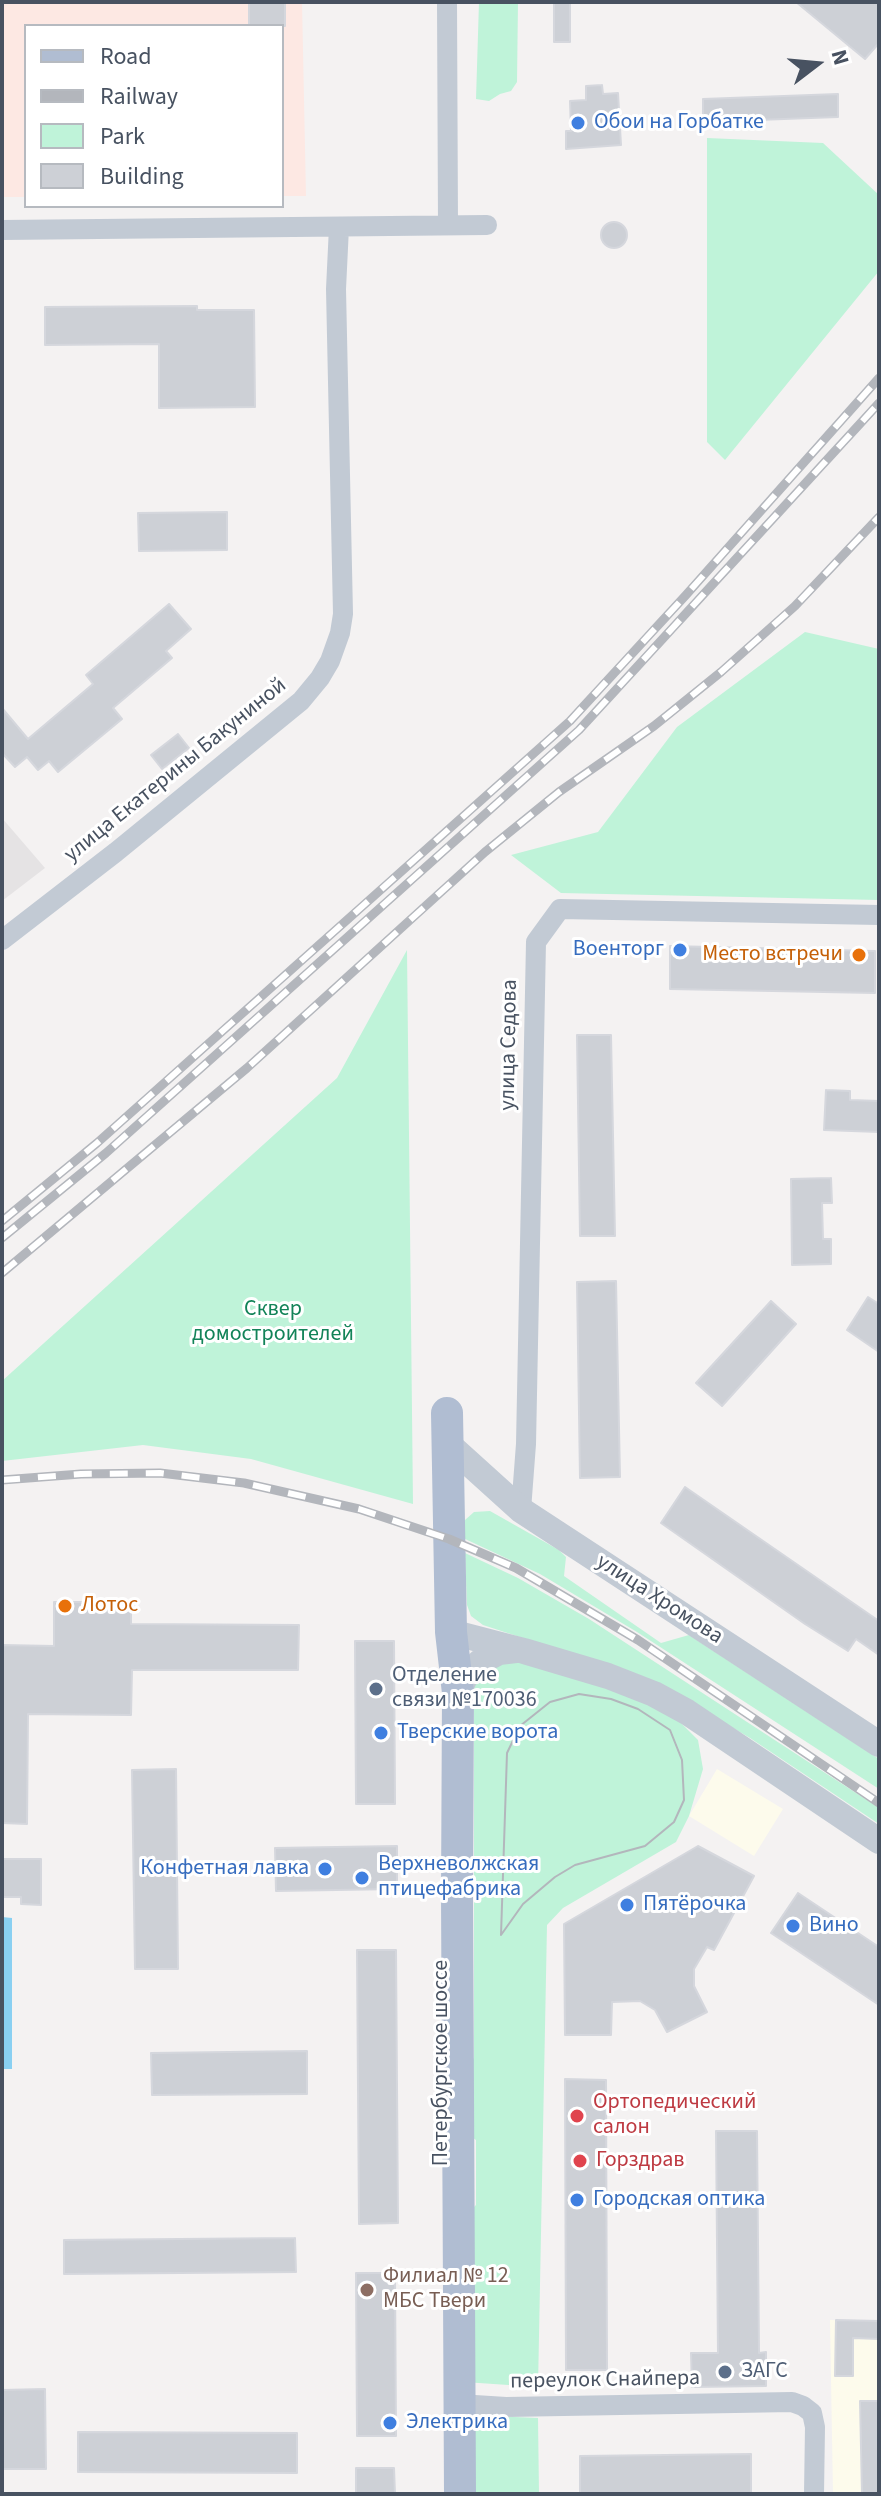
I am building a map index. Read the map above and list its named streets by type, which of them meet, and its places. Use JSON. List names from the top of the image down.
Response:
{
  "streets": {
    "main road": ["Петербургское шоссе"],
    "street": [
      "улица Екатерины Бакуниной",
      "улица Седова",
      "улица Хромова",
      "переулок Снайпера"
    ]
  },
  "crossings": [
    ["улица Седова", "улица Хромова"],
    ["улица Хромова", "Петербургское шоссе"],
    ["Петербургское шоссе", "переулок Снайпера"]
  ],
  "parks": ["Сквер домостроителей"],
  "places": [
    "Обои на Горбатке",
    "Военторг",
    "Место встречи",
    "Лотос",
    "Отделение связи №170036",
    "Тверские ворота",
    "Конфетная лавка",
    "Верхневолжская птицефабрика",
    "Пятёрочка",
    "Вино",
    "Ортопедический салон",
    "Горздрав",
    "Городская оптика",
    "Филиал № 12 МБС Твери",
    "ЗАГС",
    "Электрика"
  ],
  "legend": [
    "Road",
    "Railway",
    "Park",
    "Building"
  ],
  "north": "right"
}
